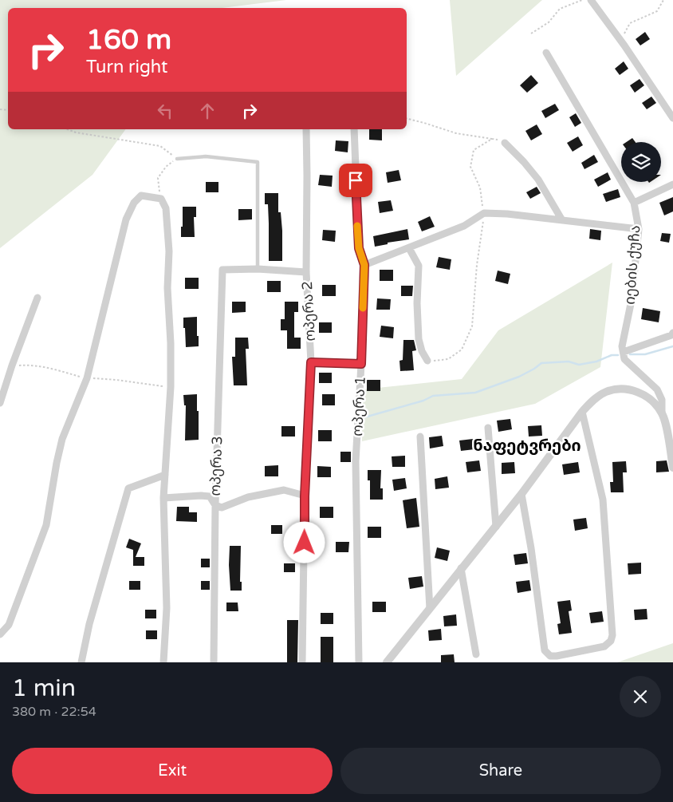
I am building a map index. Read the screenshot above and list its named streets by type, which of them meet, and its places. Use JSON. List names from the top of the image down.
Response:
{
  "streets": {
    "street": [
      "იების ქუჩა",
      "ოპერა 2",
      "ოპერა 1",
      "ოპერა 3"
    ]
  },
  "districts": ["ნაფეტვრები"],
  "page": {
    "turn": ["160 m", "Turn right"],
    "heading": ["1 min", "380 m · 22:54"],
    "buttons": ["Exit", "Share"]
  }
}
